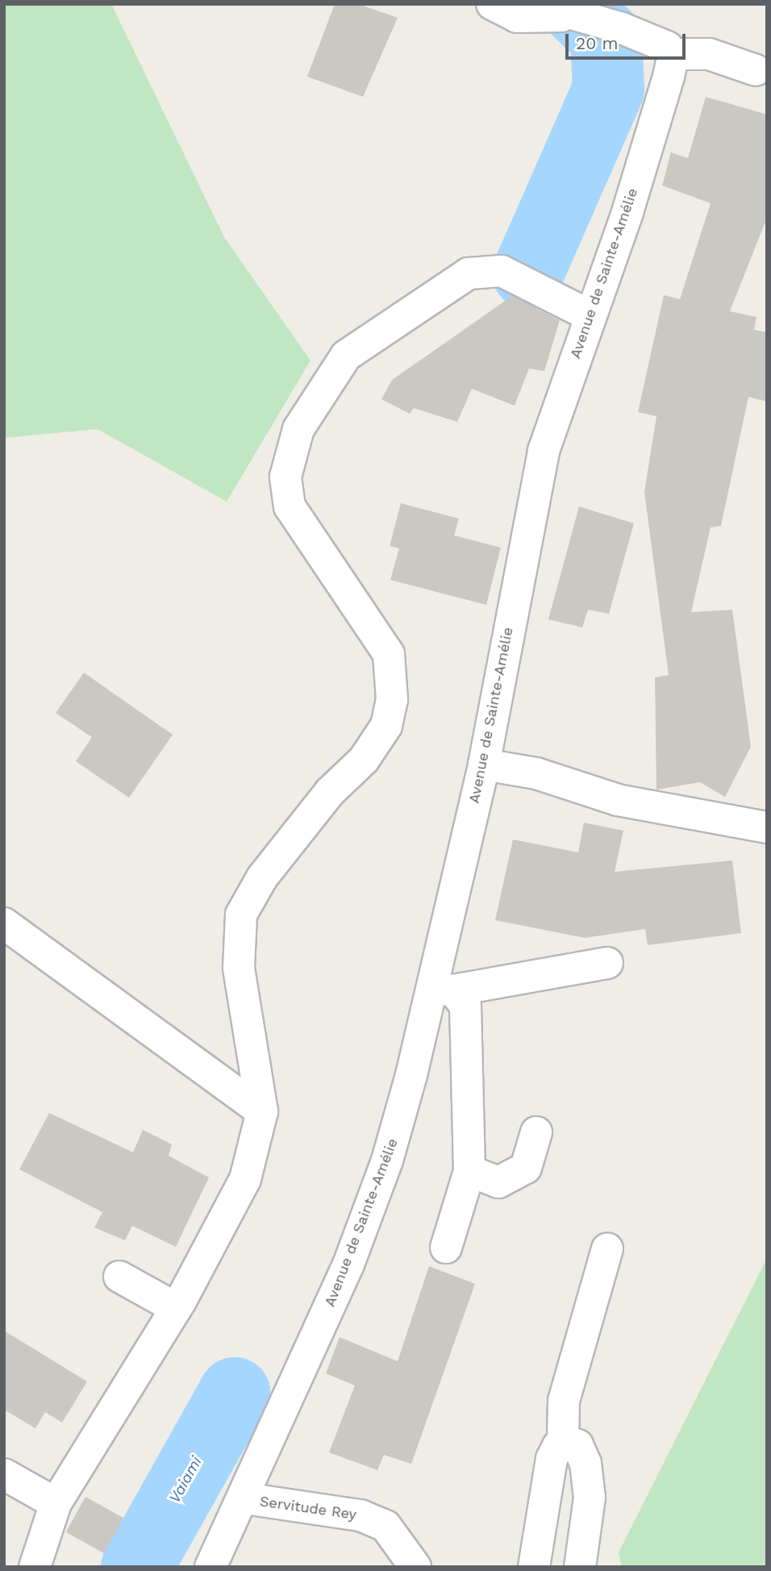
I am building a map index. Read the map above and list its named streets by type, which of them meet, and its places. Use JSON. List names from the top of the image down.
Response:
{
  "streets": {
    "street": ["Avenue de Sainte-Amélie", "Servitude Rey"]
  },
  "crossings": [
    ["Avenue de Sainte-Amélie", "Servitude Rey"]
  ],
  "water": ["Vaiami"],
  "scale_bar": "20 m"
}
